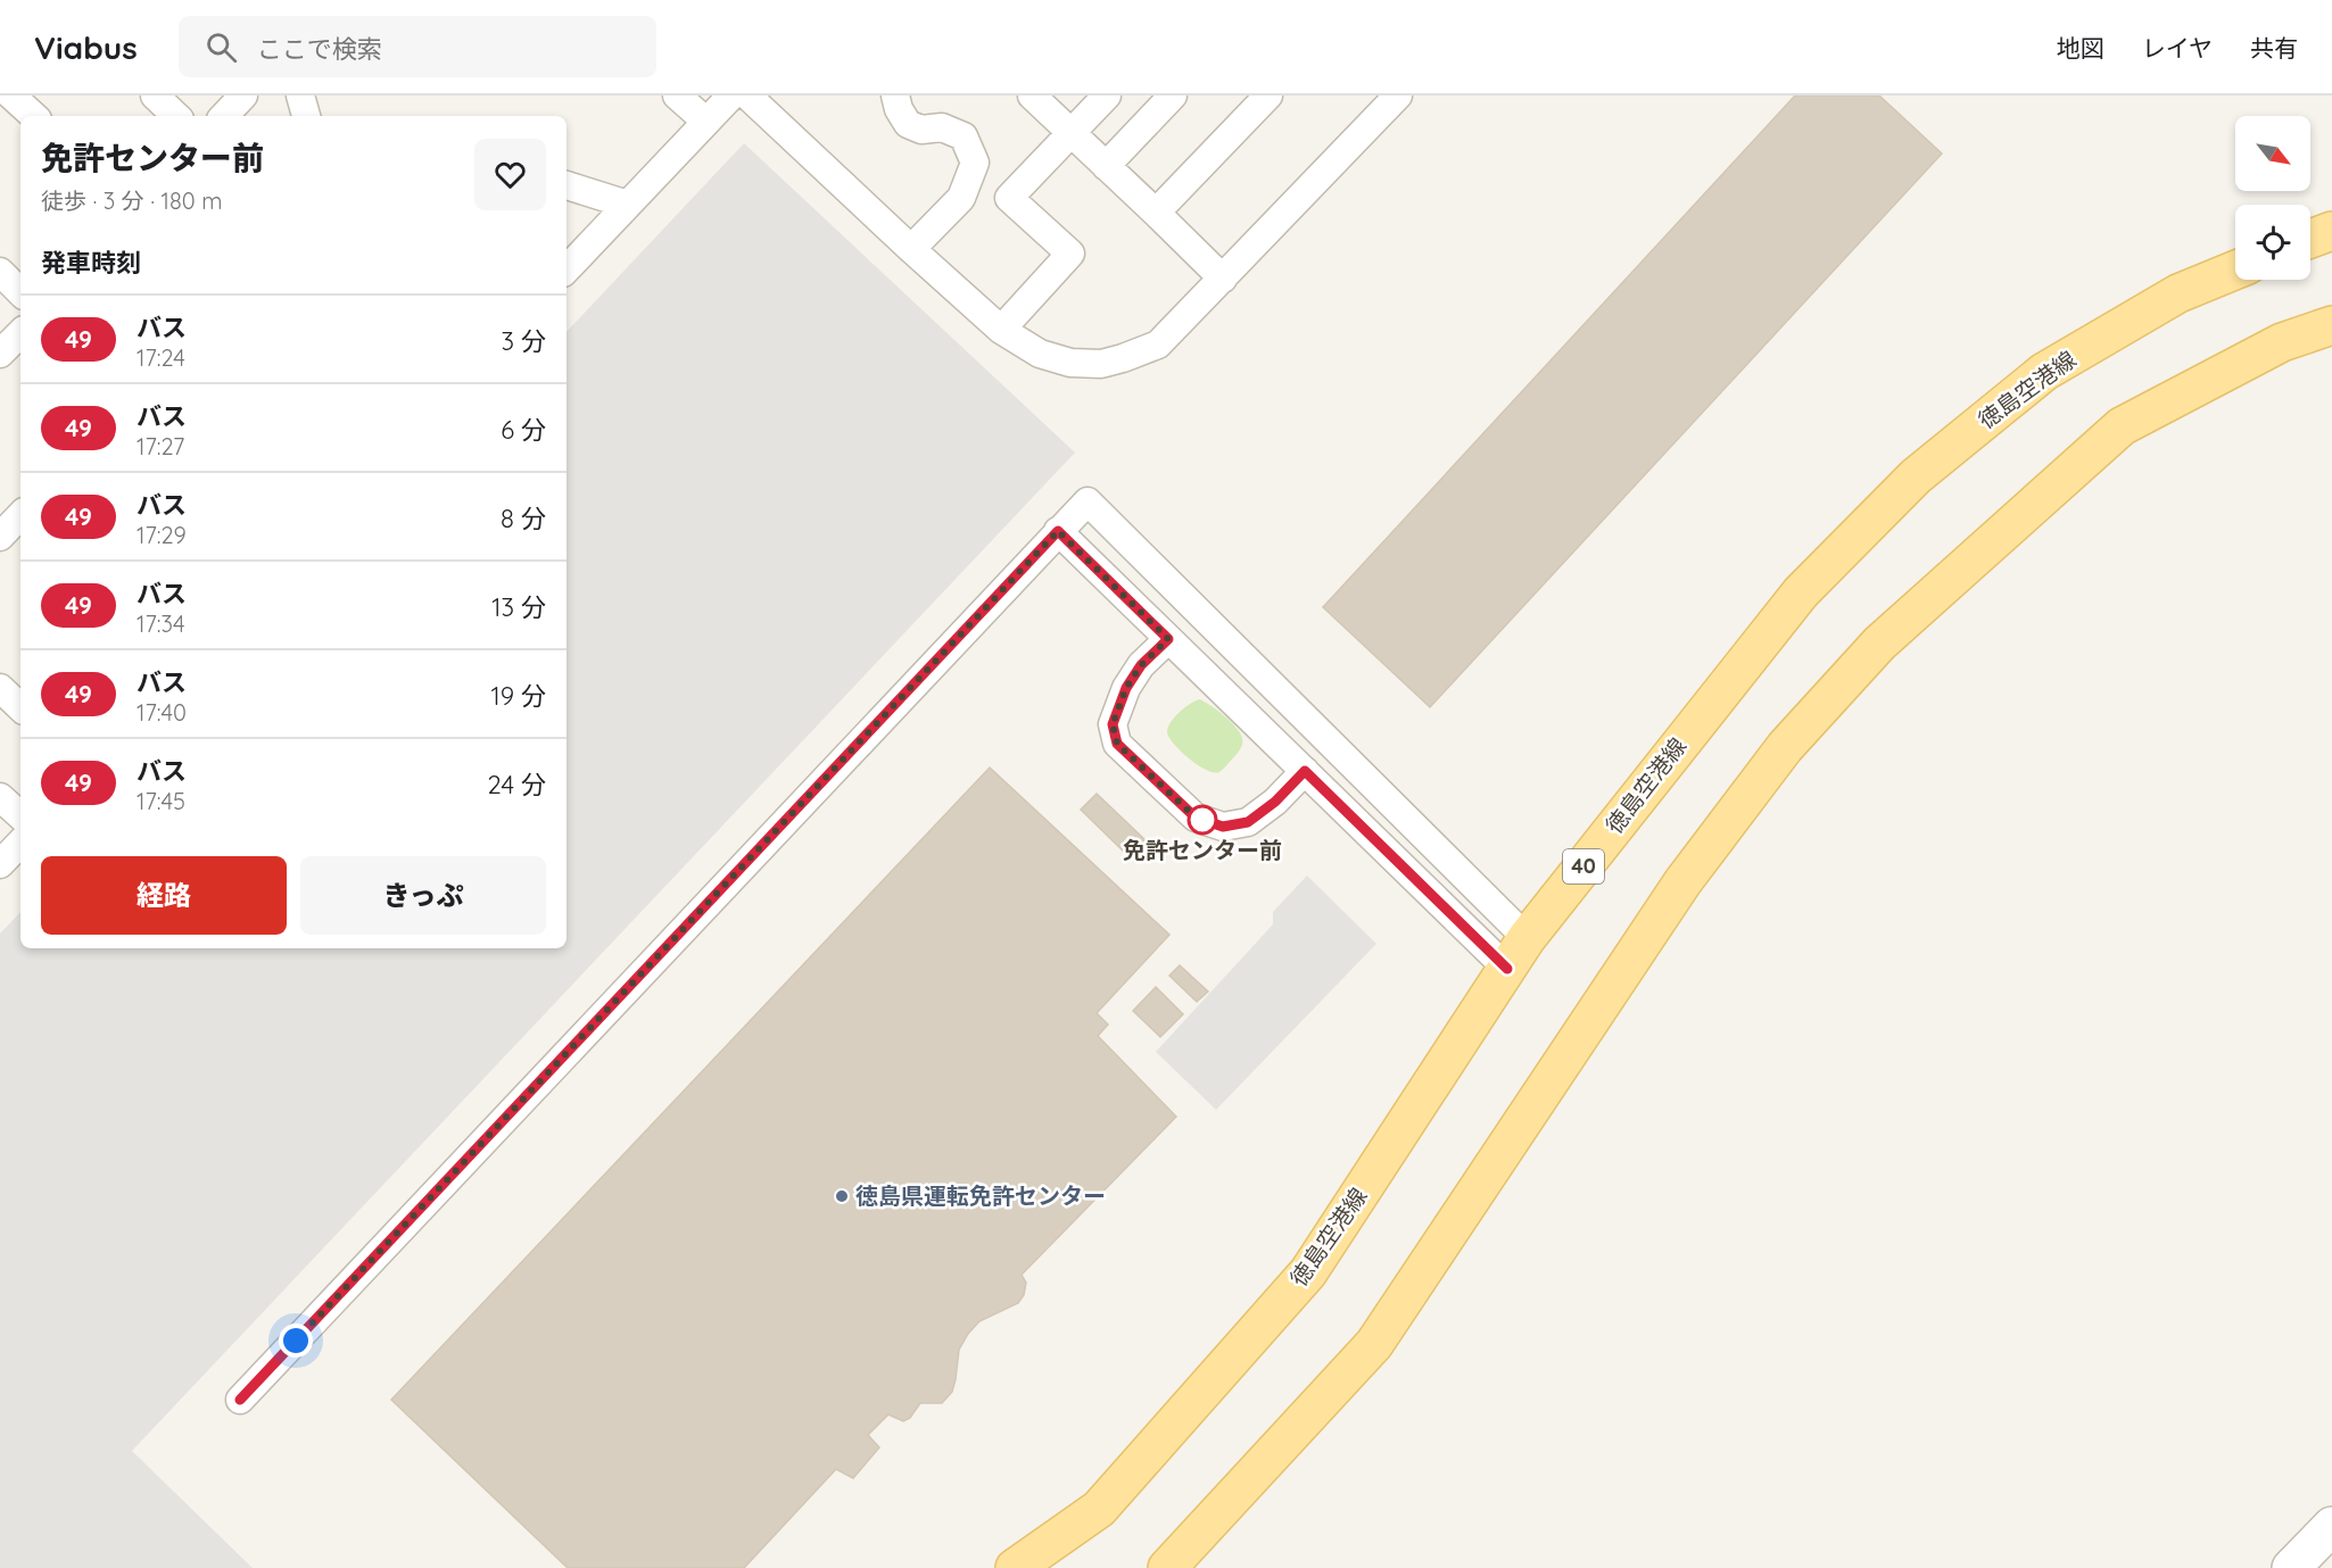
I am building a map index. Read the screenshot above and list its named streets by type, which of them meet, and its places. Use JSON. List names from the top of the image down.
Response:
{
  "streets": {
    "main road": ["徳島空港線", "40"]
  },
  "places": ["免許センター前", "徳島県運転免許センター"],
  "lines": ["bus line 49"],
  "north": "bottom right",
  "page": {
    "header": "Viabus",
    "search": "ここで検索",
    "nav": ["地図", "レイヤ", "共有"],
    "heading": [
      ["免許センター前", "徒歩 · 3 分 · 180 m"],
      "発車時刻"
    ],
    "list": [
      {
        "mark": "49",
        "name": "バス",
        "note": "17:24",
        "value": "3 分"
      },
      {
        "mark": "49",
        "name": "バス",
        "note": "17:27",
        "value": "6 分"
      },
      {
        "mark": "49",
        "name": "バス",
        "note": "17:29",
        "value": "8 分"
      },
      {
        "mark": "49",
        "name": "バス",
        "note": "17:34",
        "value": "13 分"
      },
      {
        "mark": "49",
        "name": "バス",
        "note": "17:40",
        "value": "19 分"
      },
      {
        "mark": "49",
        "name": "バス",
        "note": "17:45",
        "value": "24 分"
      }
    ],
    "buttons": ["経路", "きっぷ"]
  }
}
